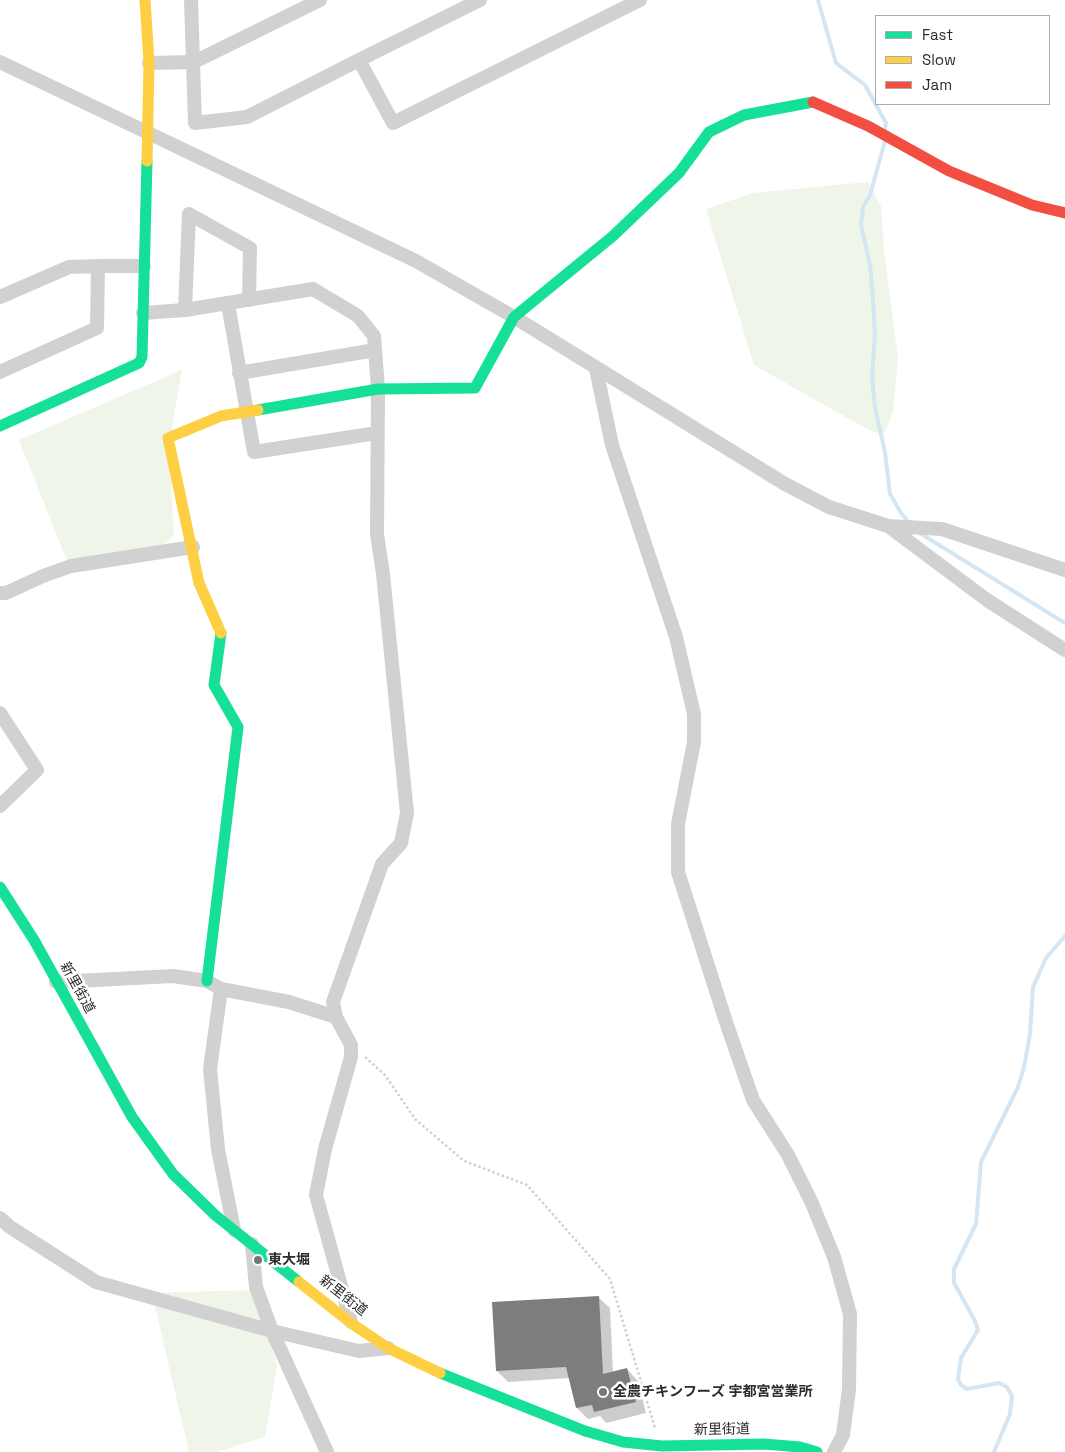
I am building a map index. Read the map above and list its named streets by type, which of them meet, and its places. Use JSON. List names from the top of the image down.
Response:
{
  "streets": {
    "street": ["新里街道"]
  },
  "places": ["東大堀", "全農チキンフーズ 宇都宮営業所"],
  "legend": ["Fast", "Slow", "Jam"]
}
